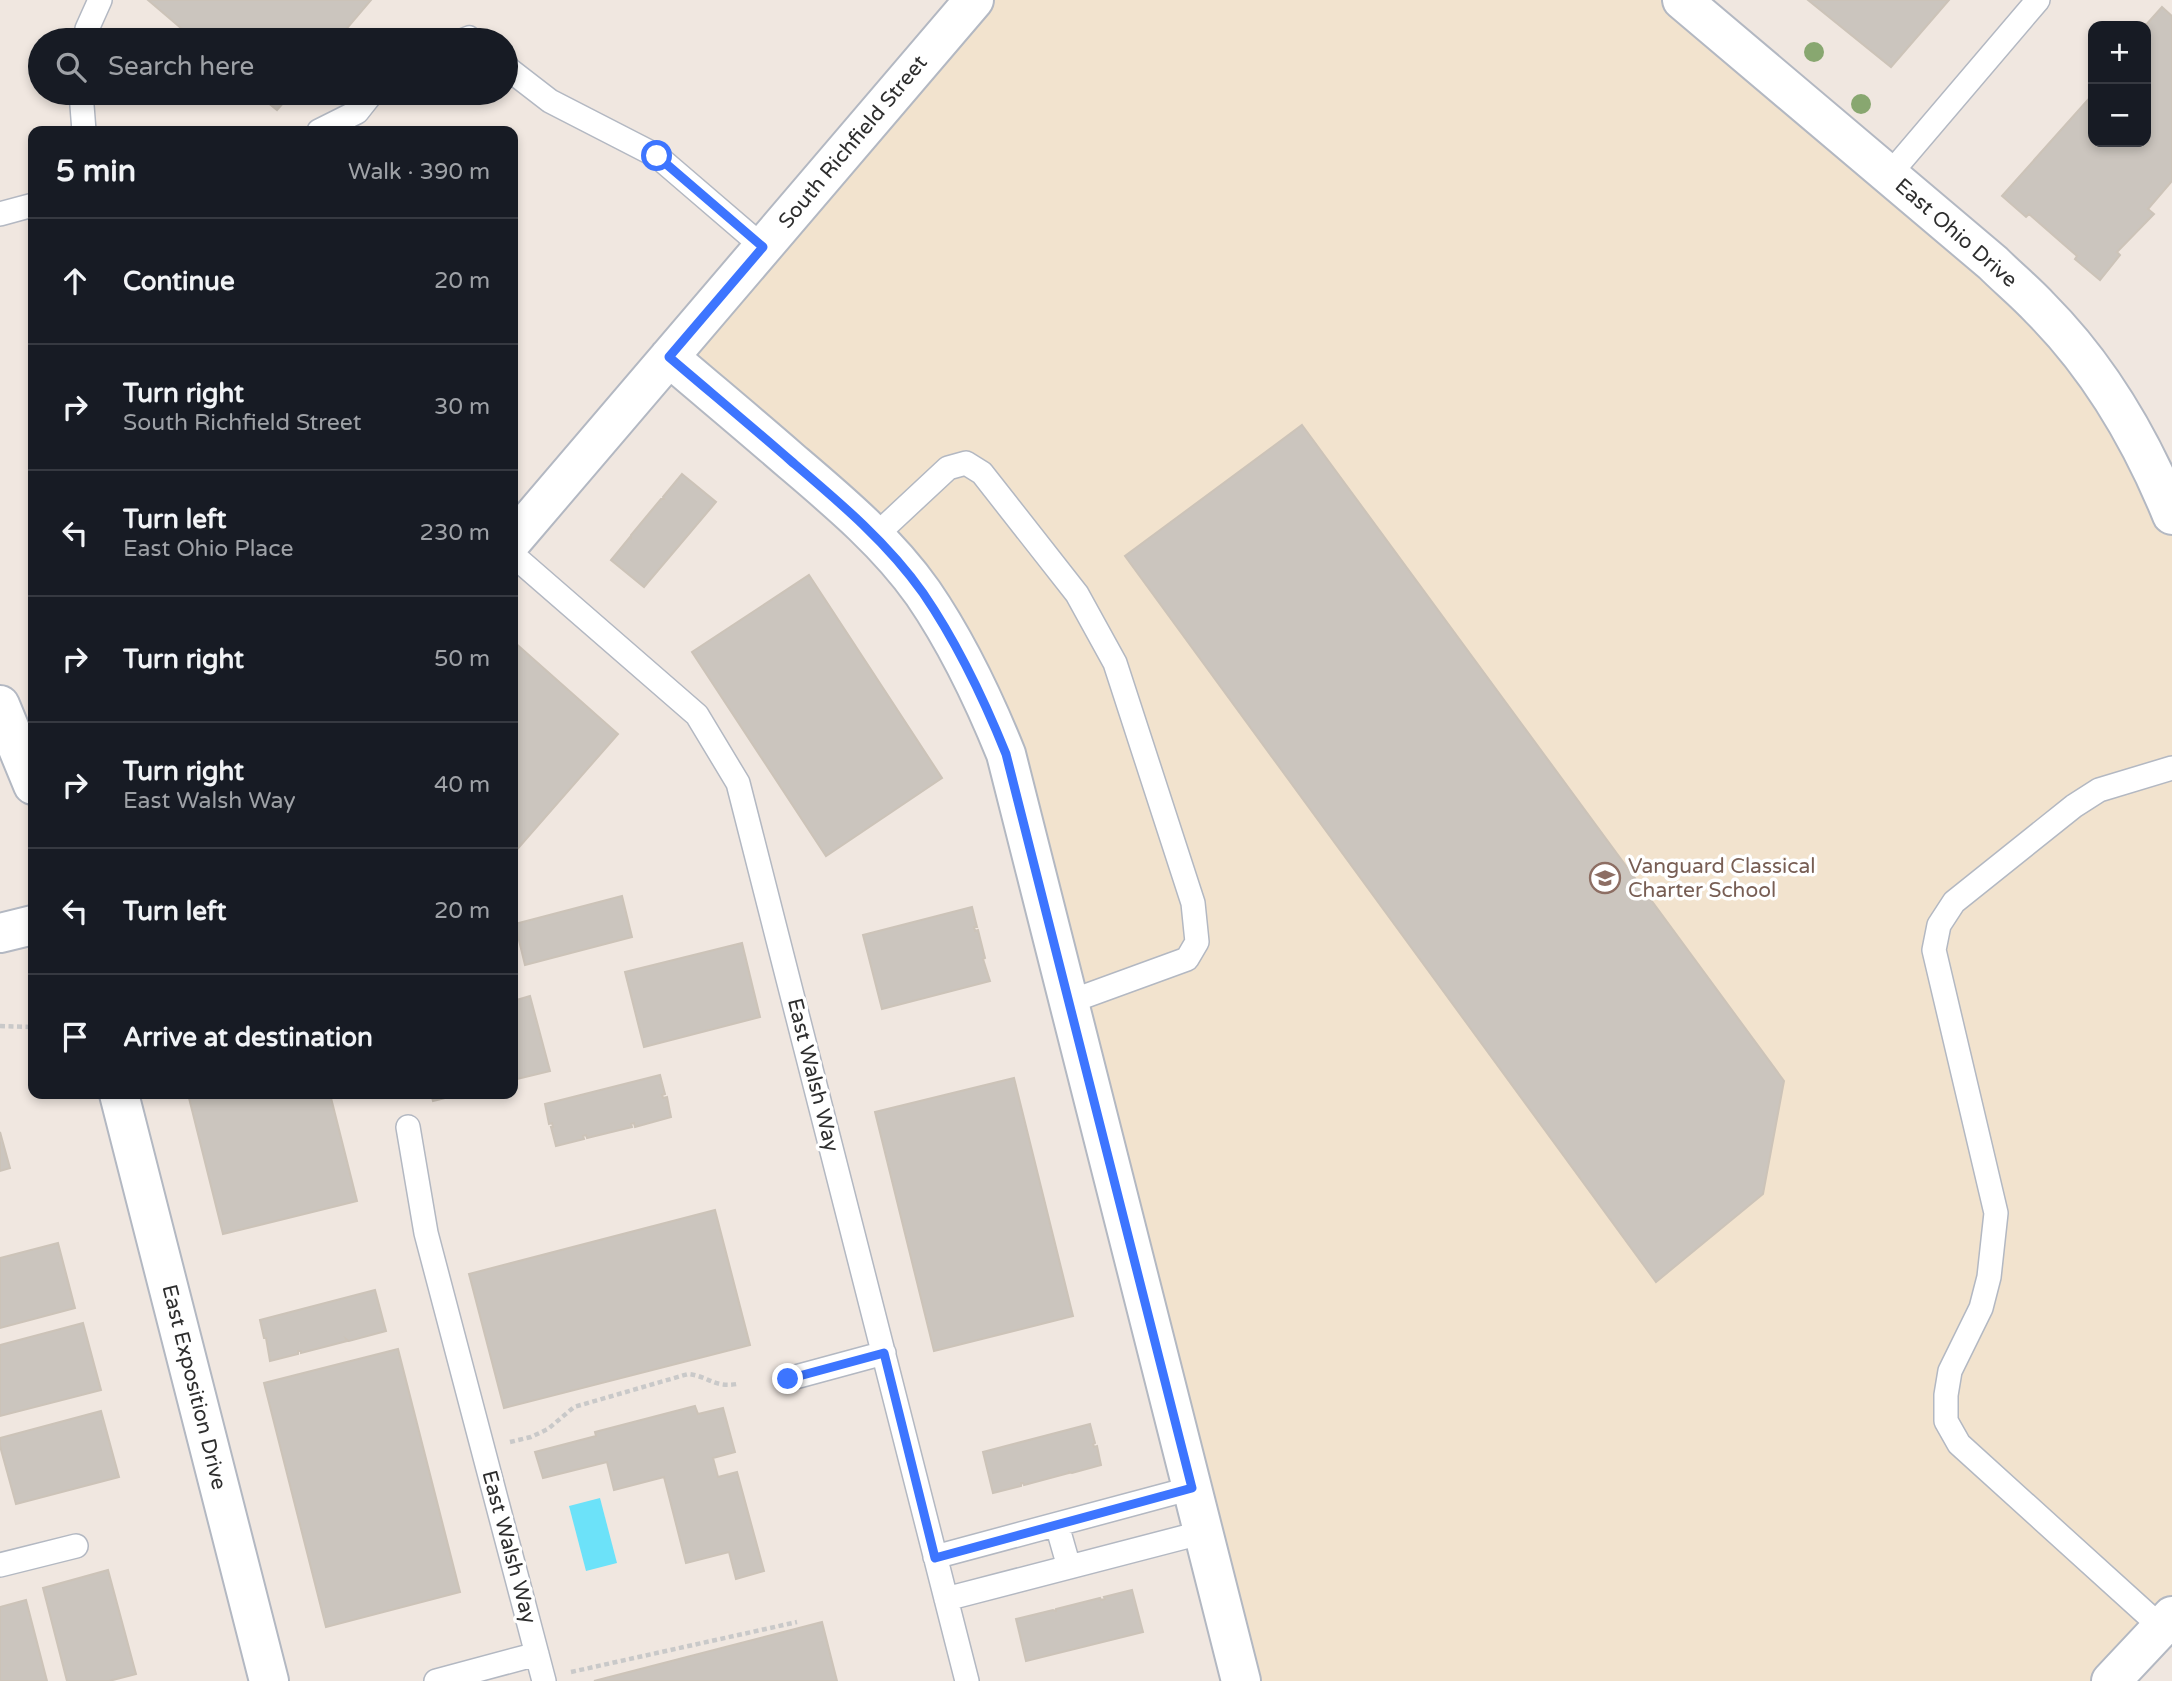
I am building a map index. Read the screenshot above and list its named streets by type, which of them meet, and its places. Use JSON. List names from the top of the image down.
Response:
{
  "streets": {
    "street": ["South Richfield Street", "East Ohio Drive", "East Exposition Drive"],
    "lane": ["East Walsh Way"]
  },
  "places": {
    "school or university": ["Vanguard Classical Charter School"]
  },
  "page": {
    "map_buttons": ["+", "−"],
    "search": "Search here",
    "heading": ["5 min", "Walk · 390 m"],
    "list": [
      ["Continue", "20 m"],
      ["Turn right", "South Richfield Street", "30 m"],
      ["Turn left", "East Ohio Place", "230 m"],
      ["Turn right", "50 m"],
      ["Turn right", "East Walsh Way", "40 m"],
      ["Turn left", "20 m"],
      "Arrive at destination"
    ]
  }
}
